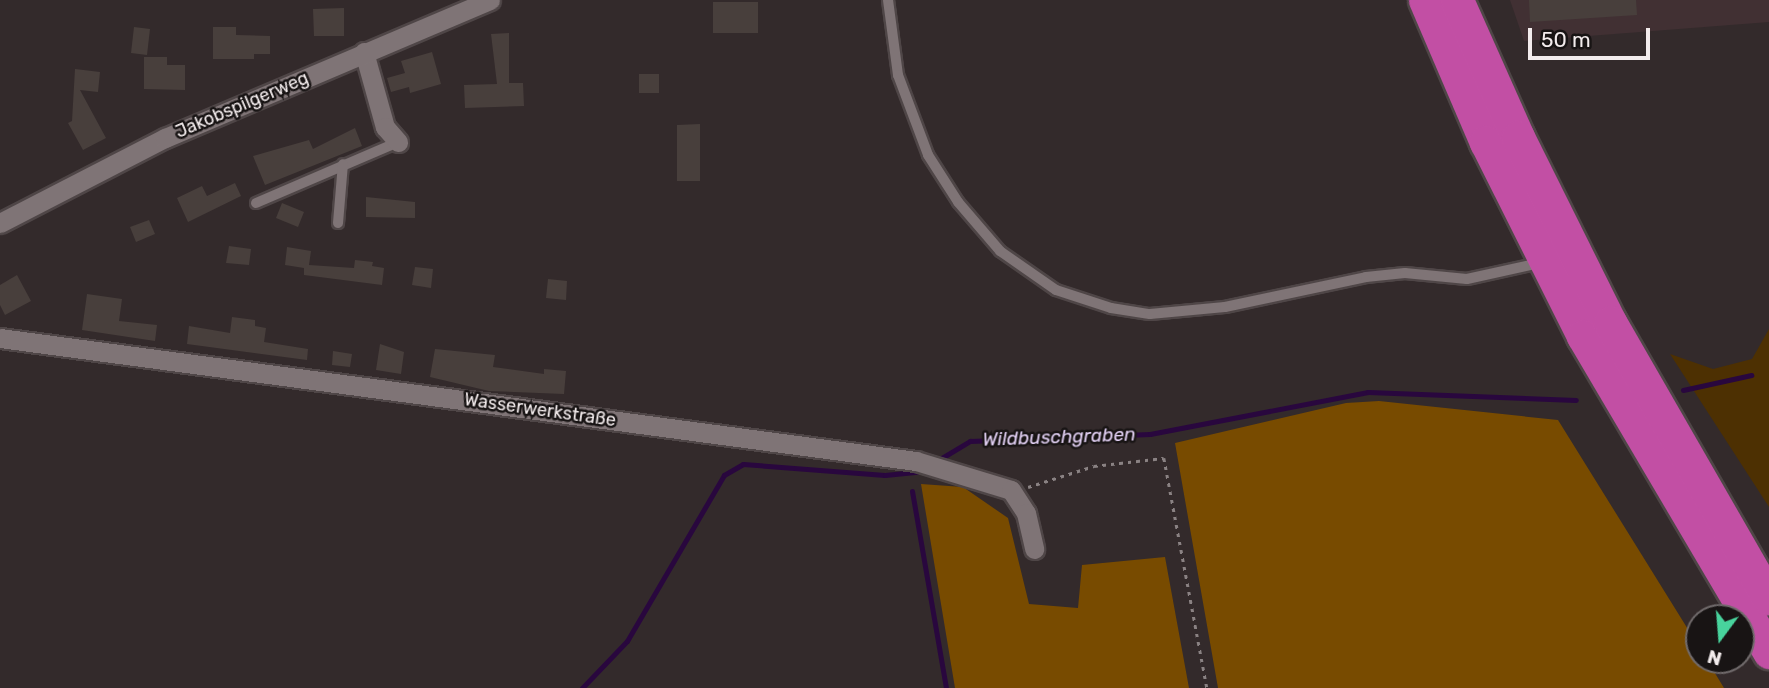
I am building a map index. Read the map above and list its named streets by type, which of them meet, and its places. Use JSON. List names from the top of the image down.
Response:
{
  "streets": {
    "street": ["Jakobspilgerweg", "Wasserwerkstraße"]
  },
  "water": ["Wildbuschgraben"],
  "scale_bar": "50 m",
  "north": "bottom"
}
